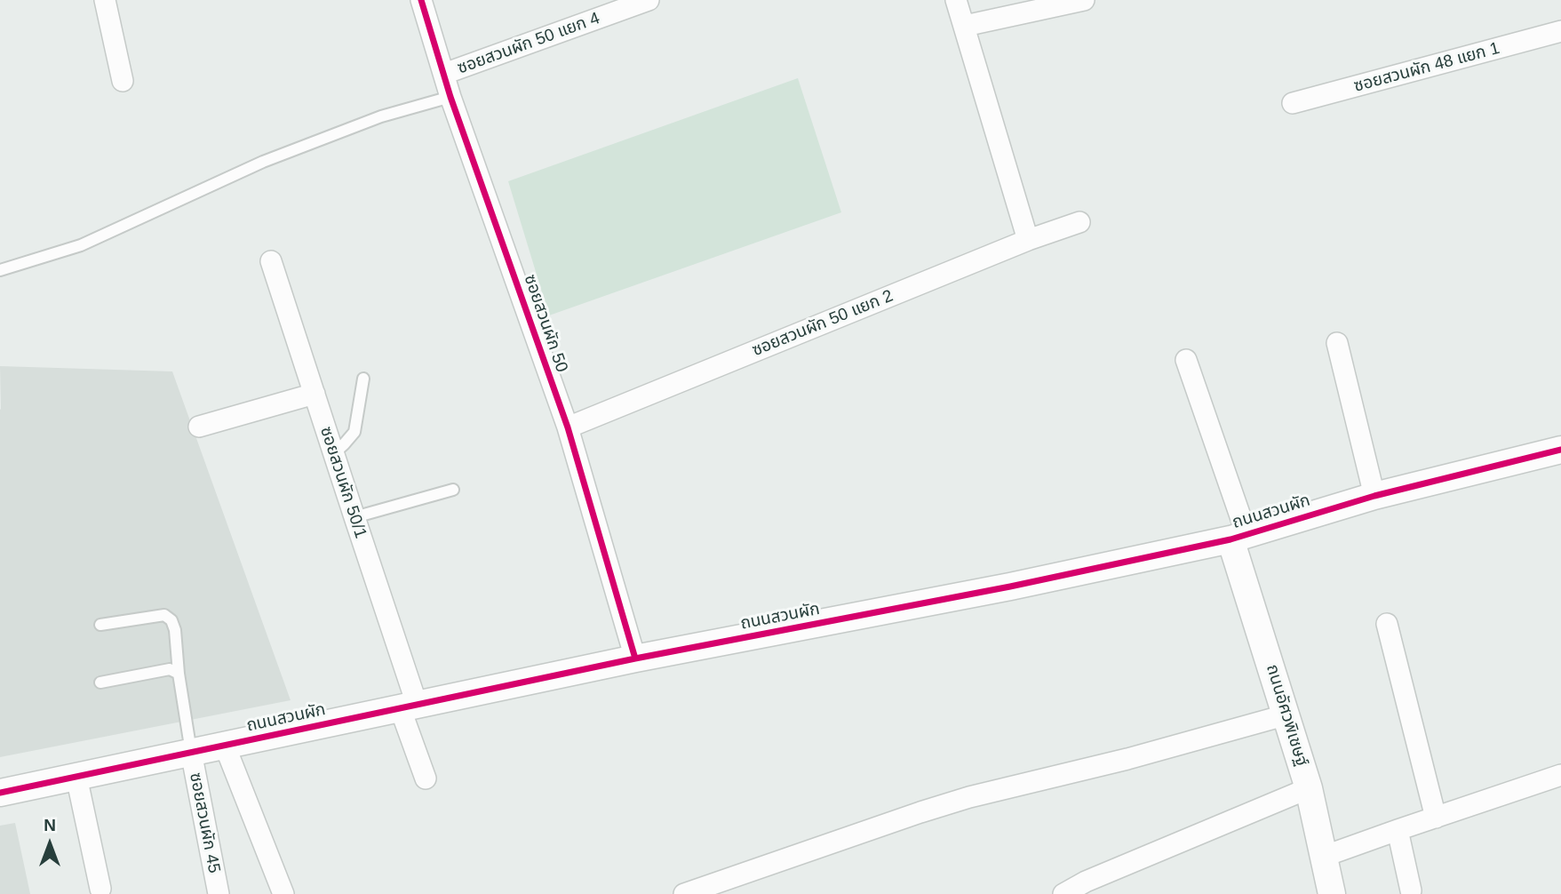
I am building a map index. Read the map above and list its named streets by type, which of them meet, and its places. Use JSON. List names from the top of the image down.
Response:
{
  "streets": {
    "street": [
      "ซอยสวนผัก 50 แยก 4",
      "ซอยสวนผัก 48 แยก 1",
      "ซอยสวนผัก 50",
      "ซอยสวนผัก 50 แยก 2",
      "ซอยสวนผัก 50/1",
      "ถนนสวนผัก",
      "ถนนอัศวพิเชษฐ์",
      "ซอยสวนผัก 45"
    ]
  },
  "crossings": [
    ["ซอยสวนผัก 50 แยก 4", "ซอยสวนผัก 50"],
    ["ซอยสวนผัก 50", "ซอยสวนผัก 50 แยก 2"],
    ["ซอยสวนผัก 50", "ถนนสวนผัก"],
    ["ซอยสวนผัก 50/1", "ถนนสวนผัก"],
    ["ถนนสวนผัก", "ถนนอัศวพิเชษฐ์"],
    ["ถนนสวนผัก", "ซอยสวนผัก 45"]
  ],
  "north": "top"
}
